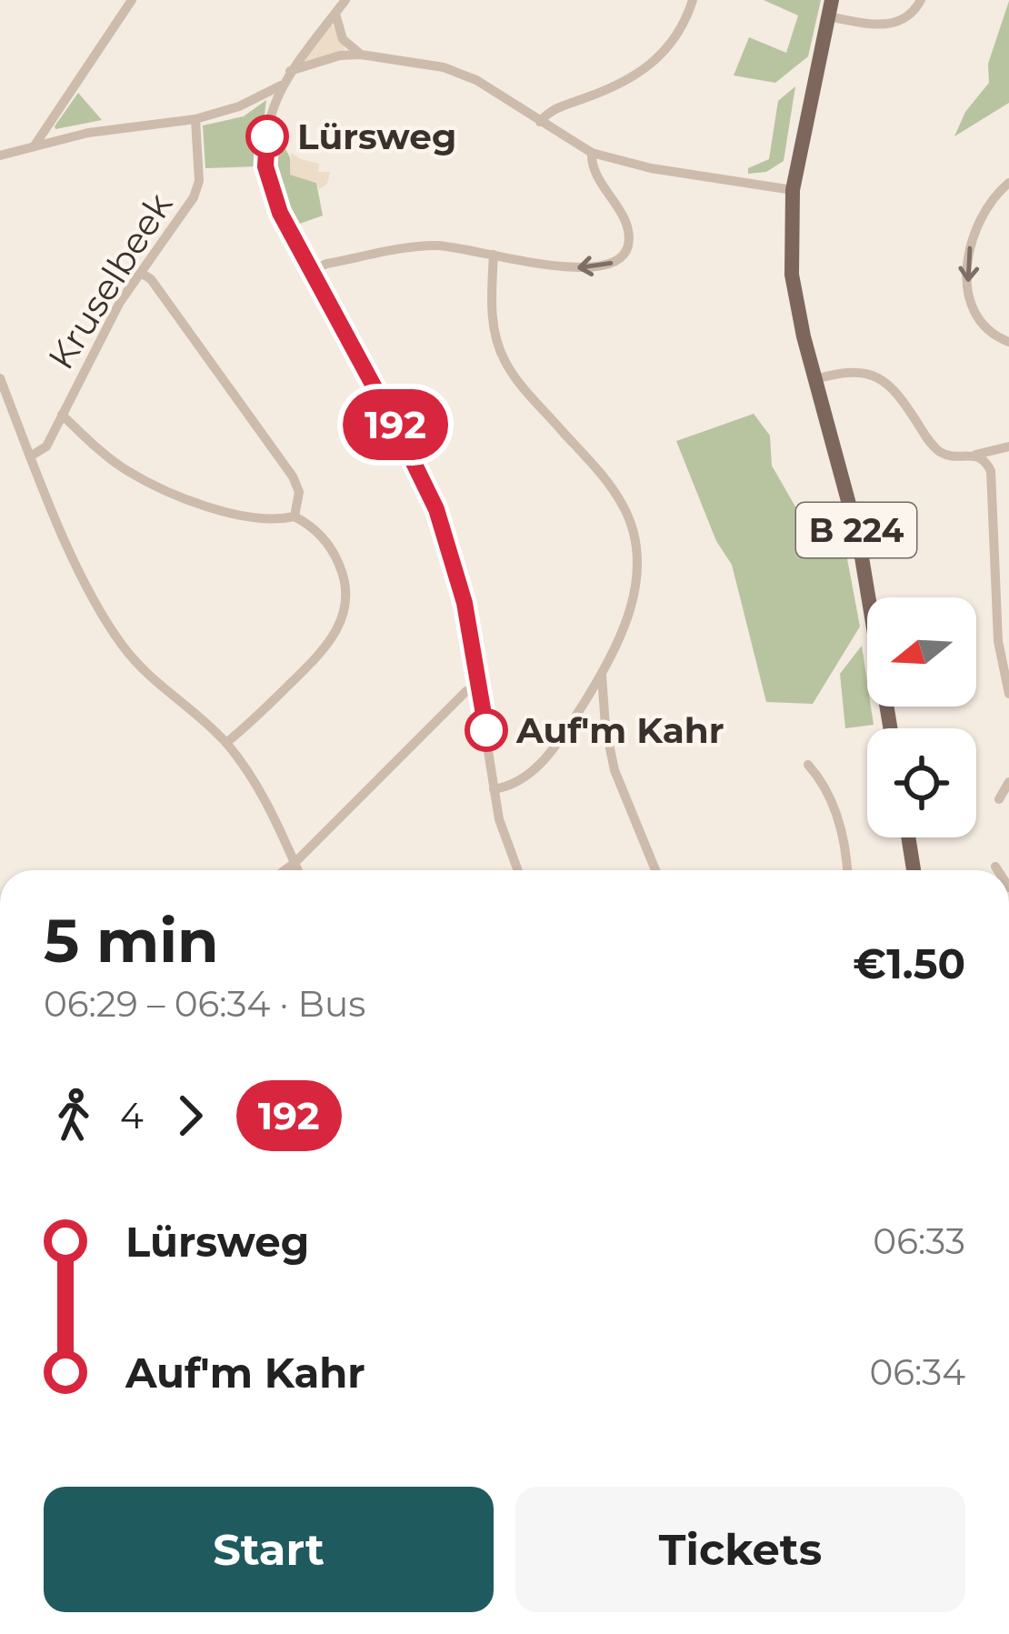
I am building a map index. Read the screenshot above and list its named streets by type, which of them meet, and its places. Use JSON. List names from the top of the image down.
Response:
{
  "streets": {
    "main road": ["B 224"],
    "street": ["Kruselbeek"]
  },
  "places": ["Lürsweg", "Auf'm Kahr"],
  "lines": ["bus line 192"],
  "north": "left",
  "page": {
    "on_map": "192",
    "heading": ["5 min", "06:29 – 06:34 · Bus", "€1.50"],
    "legs": ["4", "192"],
    "list": [
      {
        "name": "Lürsweg",
        "value": "06:33"
      },
      {
        "name": "Auf'm Kahr",
        "value": "06:34"
      }
    ],
    "buttons": ["Start", "Tickets"]
  }
}
